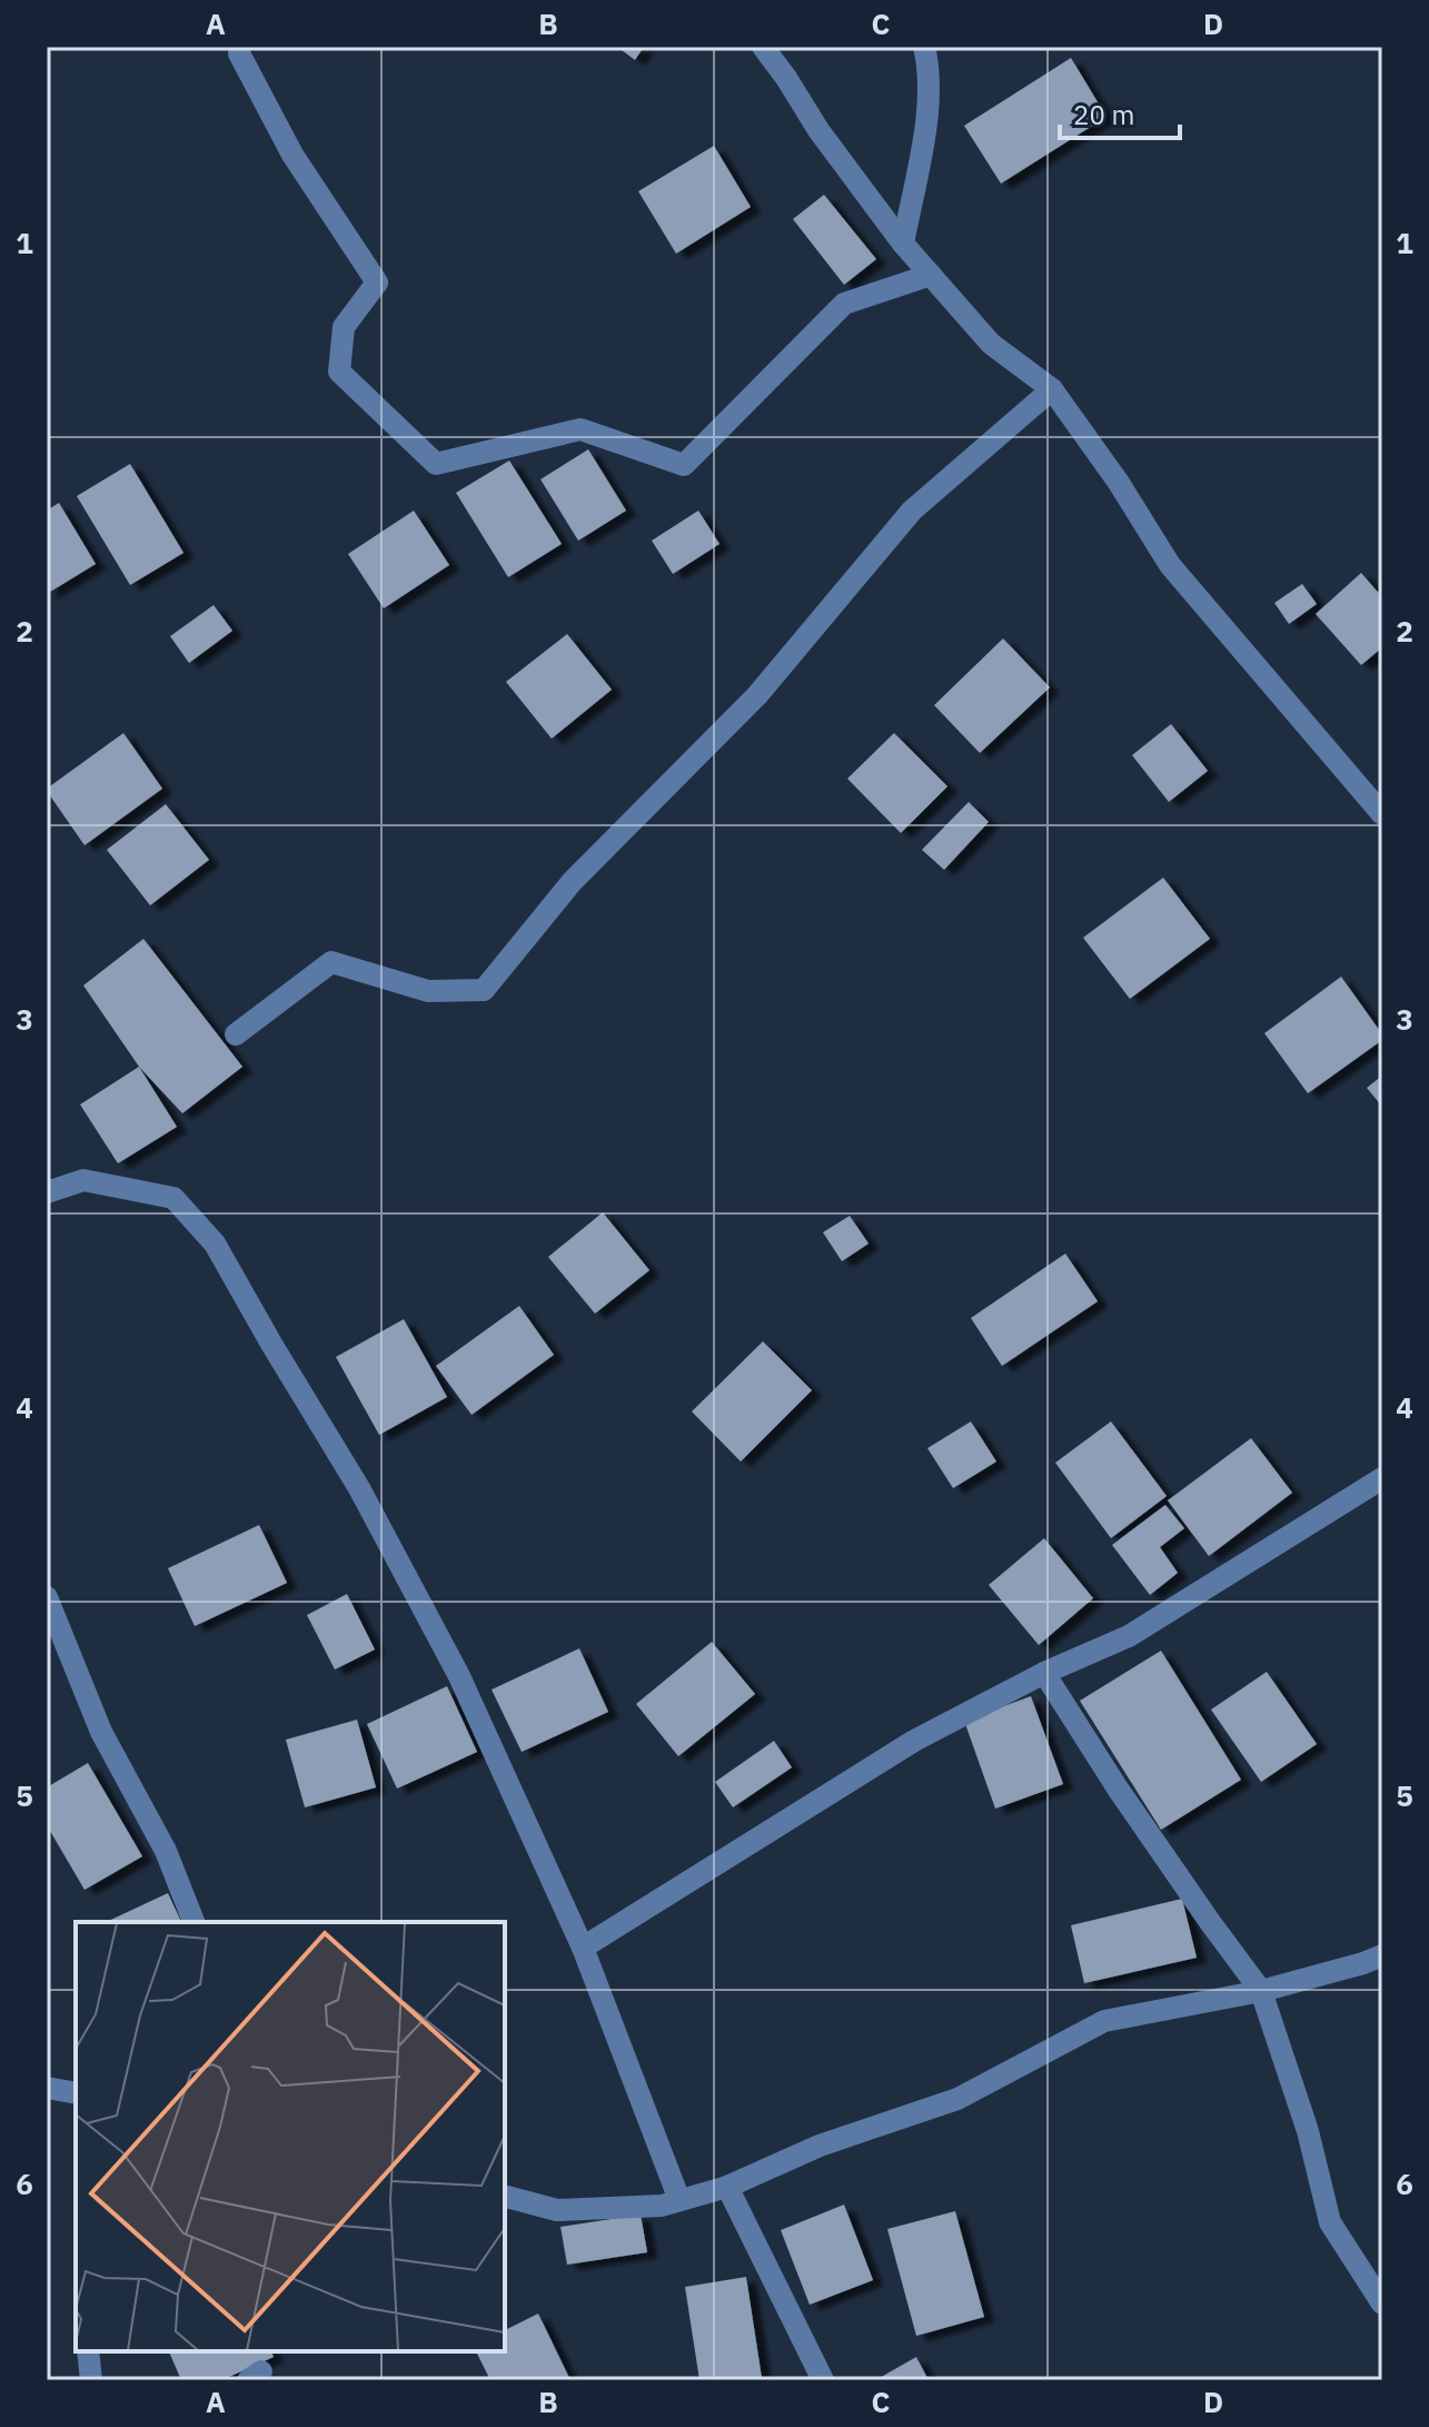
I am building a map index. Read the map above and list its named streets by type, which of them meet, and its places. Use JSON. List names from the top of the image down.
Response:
{
  "scale_bar": "20 m",
  "grid": {
    "columns": [
      "A",
      "B",
      "C",
      "D"
    ],
    "rows": [
      "1",
      "2",
      "3",
      "4",
      "5",
      "6"
    ]
  }
}
